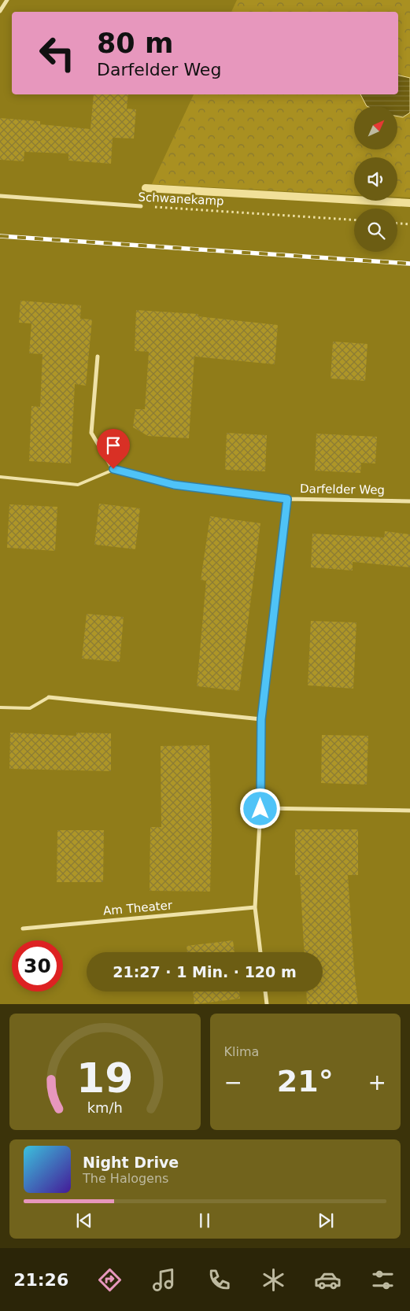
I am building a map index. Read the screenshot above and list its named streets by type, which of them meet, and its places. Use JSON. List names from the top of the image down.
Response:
{
  "streets": {
    "street": ["Schwanekamp", "Darfelder Weg", "Am Theater"]
  },
  "north": "top right",
  "page": {
    "turn": ["80 m", "Darfelder Weg"],
    "limit": "30",
    "trip": "21:27 · 1 Min. · 120 m",
    "tile": "Klima",
    "heat": ["−", "21°", "+"],
    "song": ["Night Drive", "The Halogens"],
    "tabs": "21:26",
    "gauge": ["19", "km/h"]
  }
}
